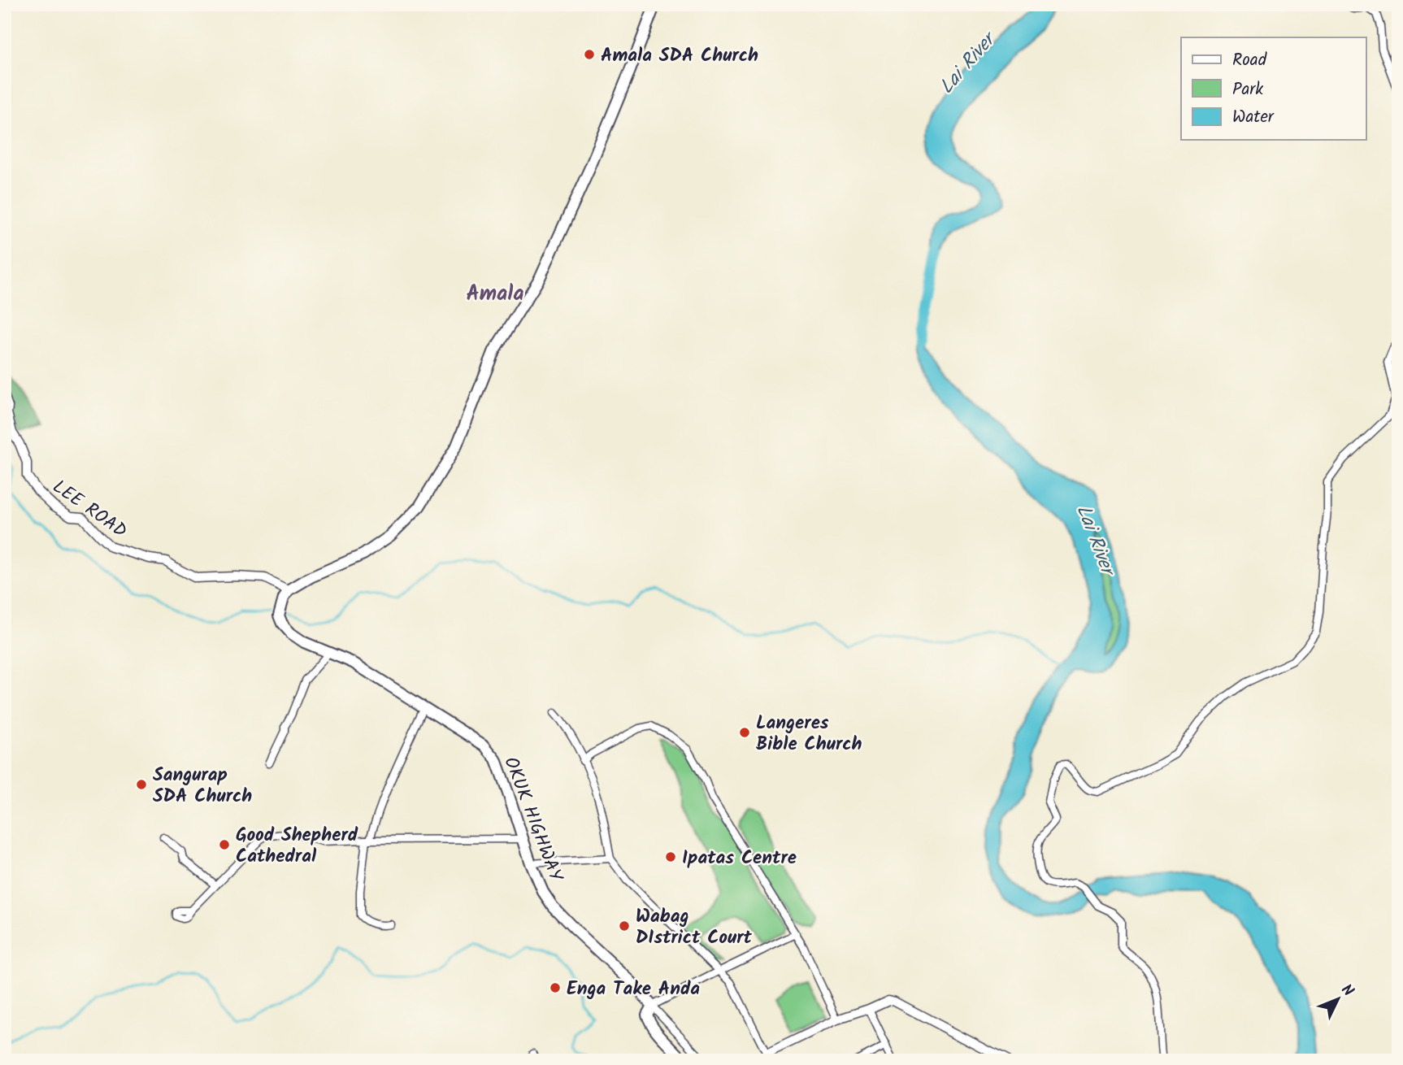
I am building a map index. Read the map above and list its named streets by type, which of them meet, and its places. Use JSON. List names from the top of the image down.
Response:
{
  "streets": {
    "main road": ["OKUK HIGHWAY"],
    "street": ["LEE ROAD"]
  },
  "crossings": [
    ["LEE ROAD", "OKUK HIGHWAY"]
  ],
  "districts": ["Amala"],
  "water": ["Lai River"],
  "places": [
    "Amala SDA Church",
    "Langeres Bible Church",
    "Sangurap SDA Church",
    "Good Shepherd Cathedral",
    "Ipatas Centre",
    "Wabag DIstrict Court",
    "Enga Take Anda"
  ],
  "legend": ["Road", "Park", "Water"],
  "north": "top right"
}
